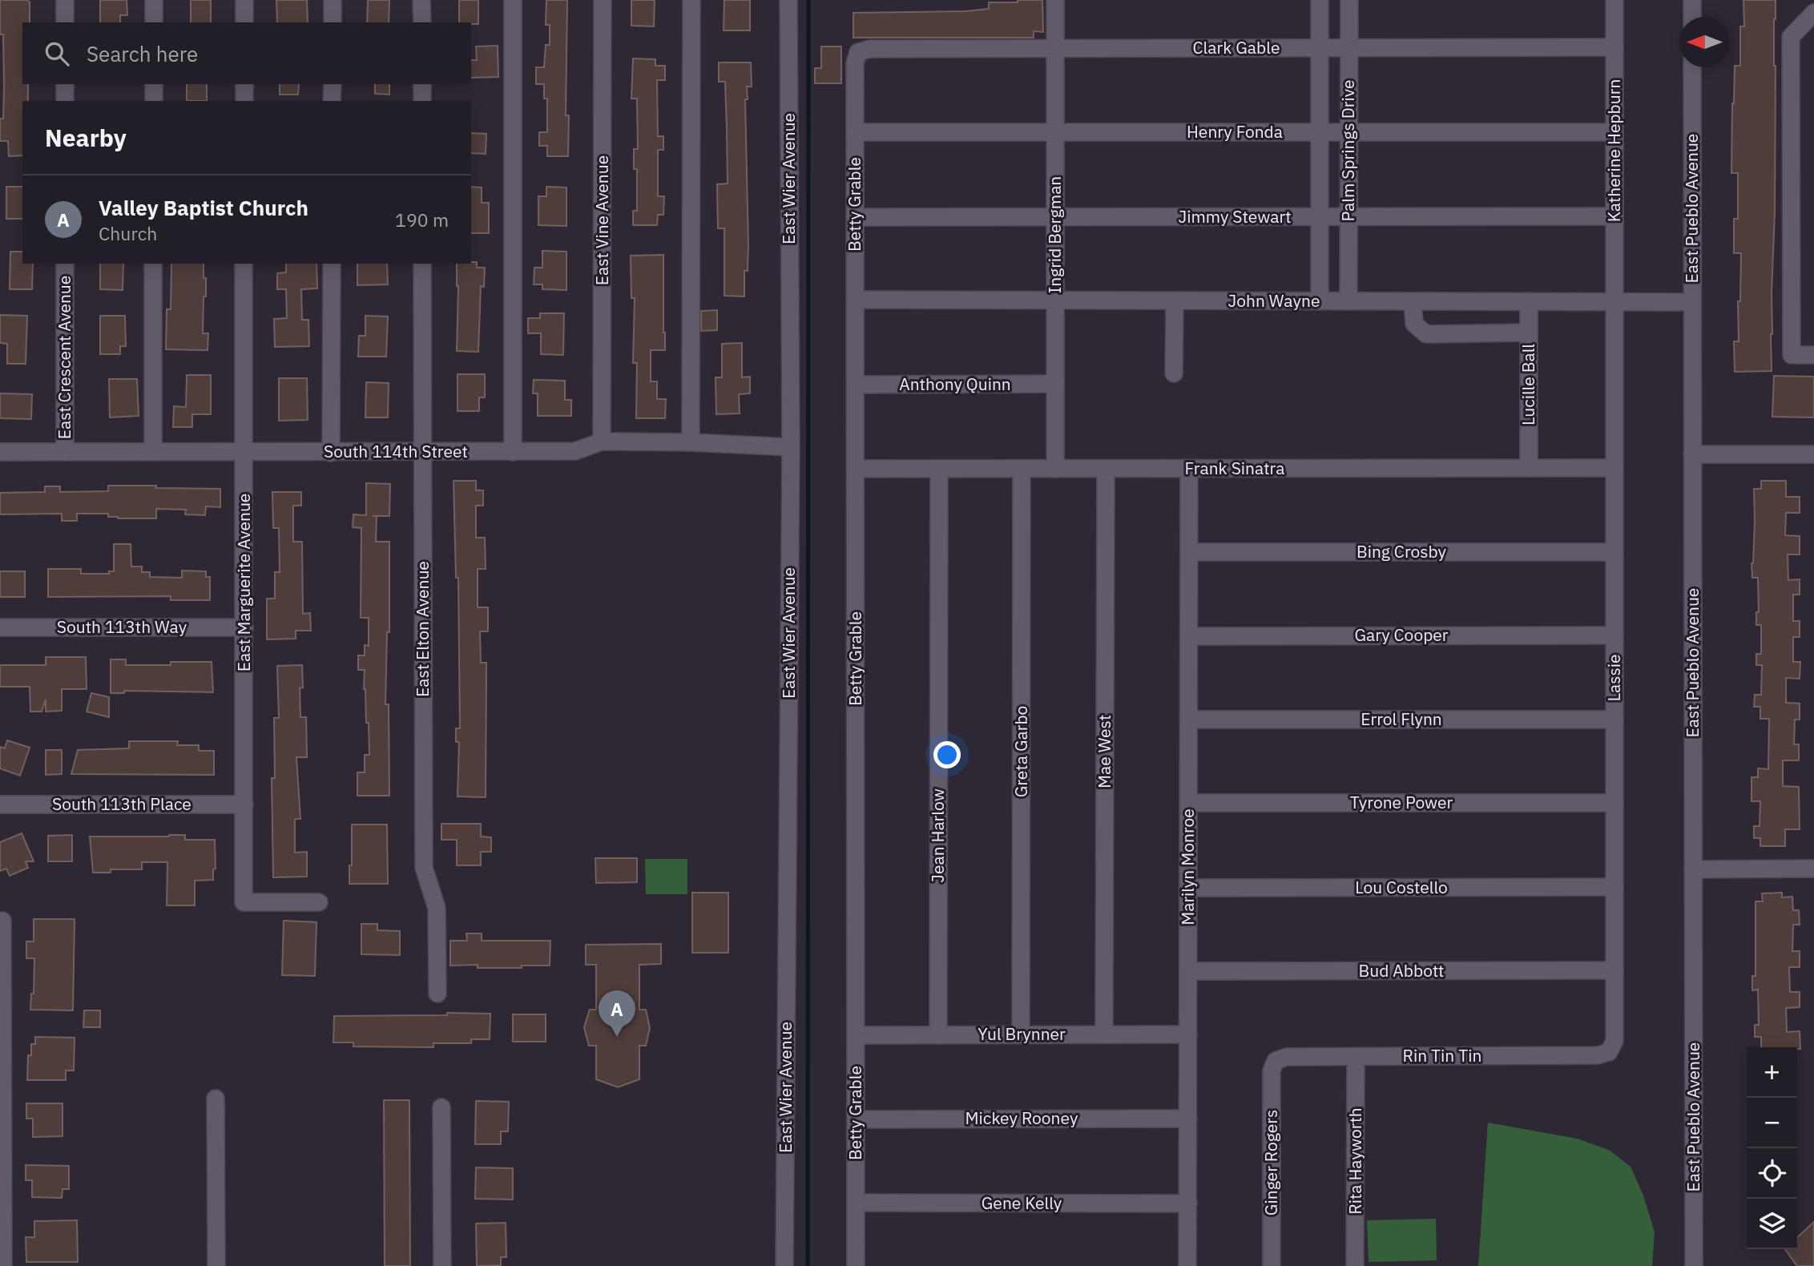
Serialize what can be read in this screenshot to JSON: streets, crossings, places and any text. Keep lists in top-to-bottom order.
{
  "streets": {
    "street": [
      "Clark Gable",
      "Henry Fonda",
      "Palm Springs Drive",
      "Katherine Hepburn",
      "East Wier Avenue",
      "Betty Grable",
      "East Pueblo Avenue",
      "Jimmy Stewart",
      "East Vine Avenue",
      "Ingrid Bergman",
      "John Wayne",
      "East Crescent Avenue",
      "Anthony Quinn",
      "Lucille Ball",
      "South 114th Street",
      "Frank Sinatra",
      "Bing Crosby",
      "East Marguerite Avenue",
      "South 113th Way",
      "East Elton Avenue",
      "Gary Cooper",
      "Lassie",
      "Errol Flynn",
      "Greta Garbo",
      "Mae West",
      "Tyrone Power",
      "South 113th Place",
      "Jean Harlow",
      "Marilyn Monroe",
      "Lou Costello",
      "Bud Abbott",
      "Yul Brynner",
      "Rin Tin Tin",
      "Mickey Rooney",
      "Rita Hayworth",
      "Ginger Rogers",
      "Gene Kelly"
    ]
  },
  "crossings": [
    ["Clark Gable", "Palm Springs Drive"],
    ["Clark Gable", "Katherine Hepburn"],
    ["Clark Gable", "Betty Grable"],
    ["Clark Gable", "Ingrid Bergman"],
    ["Henry Fonda", "Palm Springs Drive"],
    ["Henry Fonda", "Katherine Hepburn"],
    ["Henry Fonda", "Betty Grable"],
    ["Henry Fonda", "Ingrid Bergman"],
    ["Palm Springs Drive", "Jimmy Stewart"],
    ["Palm Springs Drive", "John Wayne"],
    ["Katherine Hepburn", "Jimmy Stewart"],
    ["Katherine Hepburn", "John Wayne"],
    ["Katherine Hepburn", "Lassie"],
    ["East Wier Avenue", "South 114th Street"],
    ["Betty Grable", "Jimmy Stewart"],
    ["Betty Grable", "John Wayne"],
    ["Betty Grable", "Anthony Quinn"],
    ["Betty Grable", "Frank Sinatra"],
    ["Betty Grable", "Yul Brynner"],
    ["Betty Grable", "Mickey Rooney"],
    ["Betty Grable", "Gene Kelly"],
    ["East Pueblo Avenue", "John Wayne"],
    ["Jimmy Stewart", "Ingrid Bergman"],
    ["East Vine Avenue", "South 114th Street"],
    ["Ingrid Bergman", "John Wayne"],
    ["Ingrid Bergman", "Anthony Quinn"],
    ["Ingrid Bergman", "Frank Sinatra"],
    ["John Wayne", "Lucille Ball"],
    ["John Wayne", "Lassie"],
    ["East Crescent Avenue", "South 114th Street"],
    ["Lucille Ball", "Frank Sinatra"],
    ["South 114th Street", "East Marguerite Avenue"],
    ["South 114th Street", "East Elton Avenue"],
    ["Frank Sinatra", "Lassie"],
    ["Frank Sinatra", "Greta Garbo"],
    ["Frank Sinatra", "Mae West"],
    ["Frank Sinatra", "Jean Harlow"],
    ["Frank Sinatra", "Marilyn Monroe"],
    ["Bing Crosby", "Lassie"],
    ["Bing Crosby", "Marilyn Monroe"],
    ["East Marguerite Avenue", "South 113th Way"],
    ["East Marguerite Avenue", "South 113th Place"],
    ["Gary Cooper", "Lassie"],
    ["Gary Cooper", "Marilyn Monroe"],
    ["Lassie", "Errol Flynn"],
    ["Lassie", "Tyrone Power"],
    ["Lassie", "Lou Costello"],
    ["Lassie", "Bud Abbott"],
    ["Lassie", "Rin Tin Tin"],
    ["Errol Flynn", "Marilyn Monroe"],
    ["Greta Garbo", "Yul Brynner"],
    ["Mae West", "Yul Brynner"],
    ["Tyrone Power", "Marilyn Monroe"],
    ["Jean Harlow", "Yul Brynner"],
    ["Marilyn Monroe", "Lou Costello"],
    ["Marilyn Monroe", "Bud Abbott"],
    ["Marilyn Monroe", "Yul Brynner"],
    ["Marilyn Monroe", "Mickey Rooney"],
    ["Marilyn Monroe", "Gene Kelly"],
    ["Rin Tin Tin", "Rita Hayworth"],
    ["Rin Tin Tin", "Ginger Rogers"]
  ],
  "north": "left",
  "page": {
    "search": "Search here",
    "heading": "Nearby",
    "list": [
      {
        "mark": "A",
        "name": "Valley Baptist Church",
        "note": "Church",
        "value": "190 m"
      }
    ],
    "pins": "A",
    "map_buttons": ["+", "−"]
  }
}
